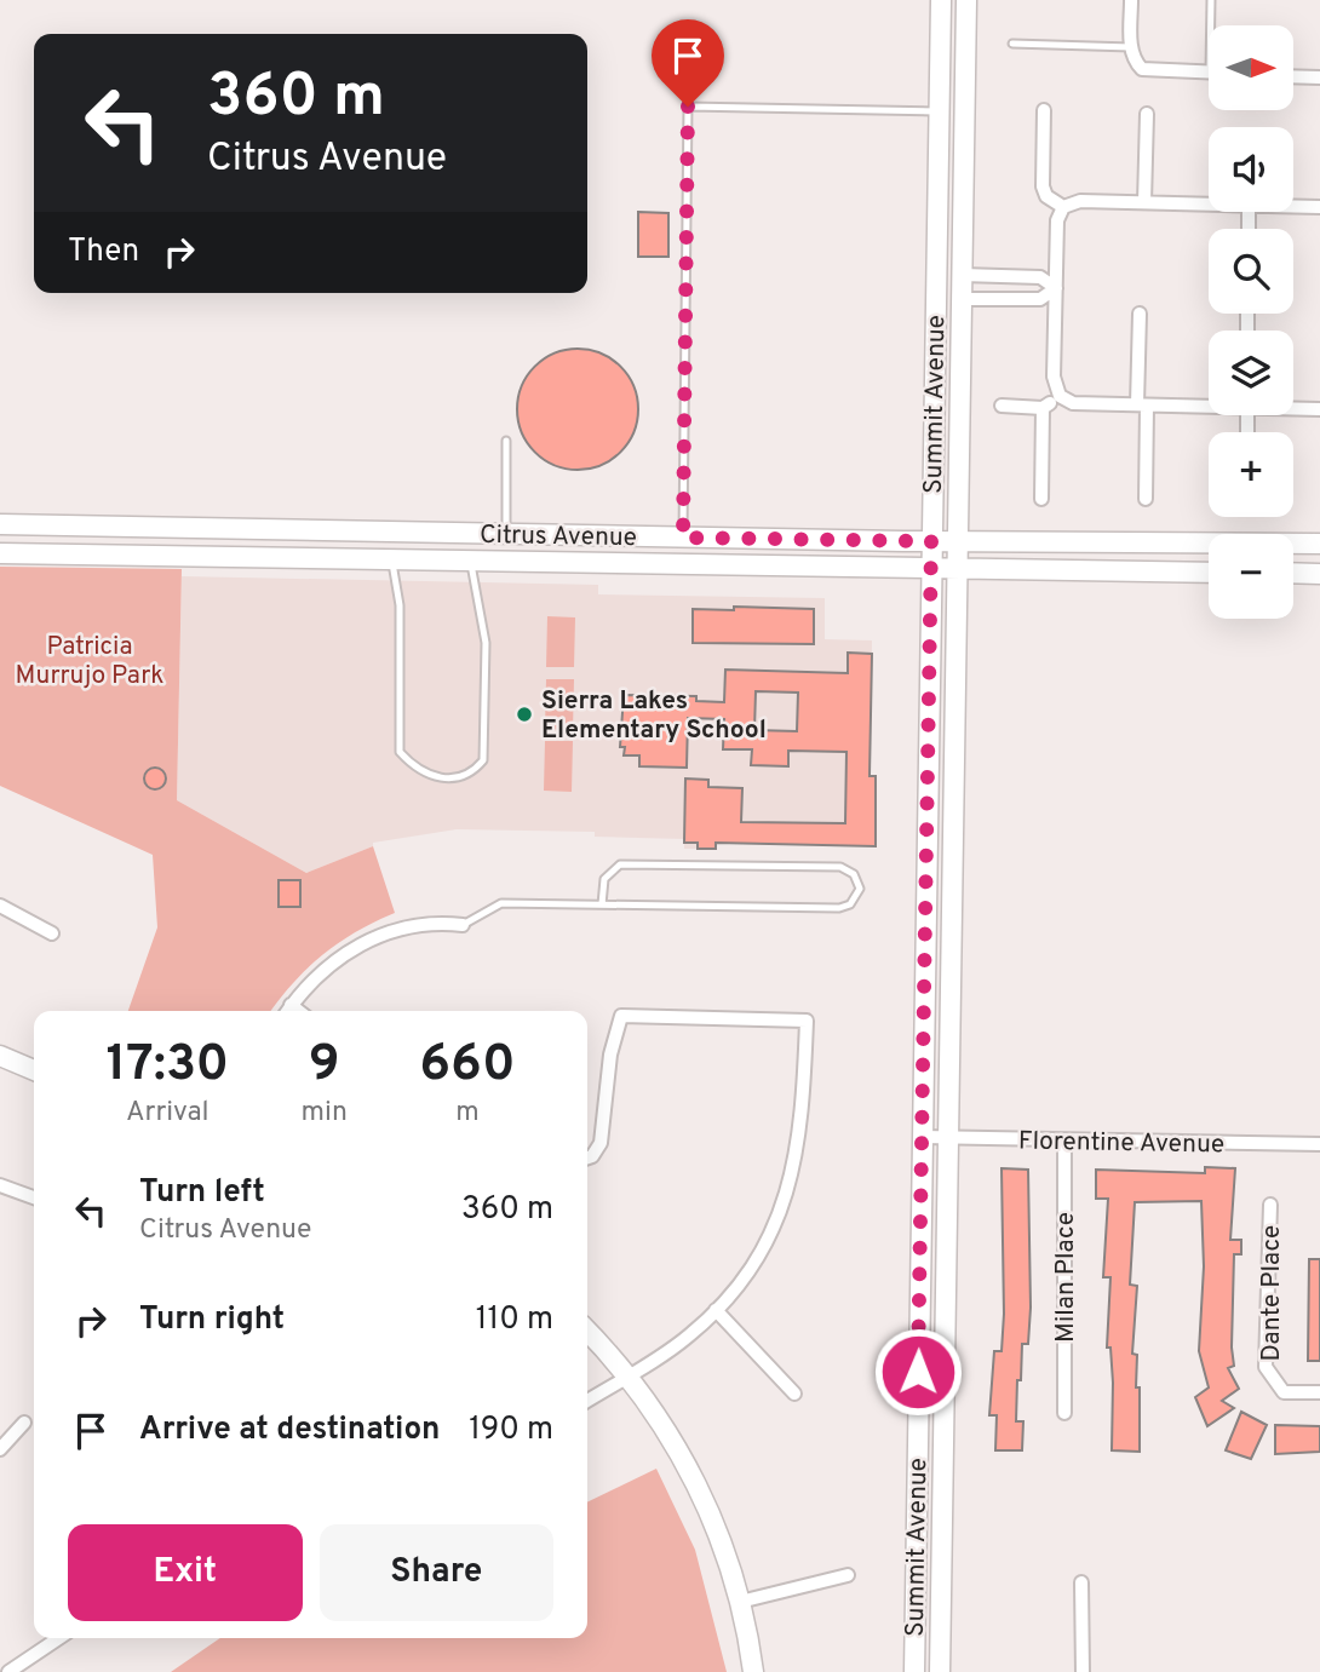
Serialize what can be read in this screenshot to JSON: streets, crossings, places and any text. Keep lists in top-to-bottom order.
{
  "streets": {
    "main road": ["Summit Avenue", "Citrus Avenue"],
    "street": ["Florentine Avenue", "Milan Place", "Dante Place"]
  },
  "crossings": [
    ["Summit Avenue", "Citrus Avenue"],
    ["Summit Avenue", "Florentine Avenue"],
    ["Florentine Avenue", "Milan Place"]
  ],
  "parks": ["Patricia Murrujo Park"],
  "places": ["Sierra Lakes Elementary School"],
  "north": "right",
  "page": {
    "map_buttons": ["+", "−"],
    "turn": ["360 m", "Citrus Avenue"],
    "then": "Then",
    "eta": [
      "17:30",
      "Arrival",
      "9",
      "min",
      "660",
      "m"
    ],
    "list": [
      {
        "name": "Turn left",
        "note": "Citrus Avenue",
        "value": "360 m"
      },
      {
        "name": "Turn right",
        "value": "110 m"
      },
      {
        "name": "Arrive at destination",
        "value": "190 m"
      }
    ],
    "buttons": ["Exit", "Share"]
  }
}
